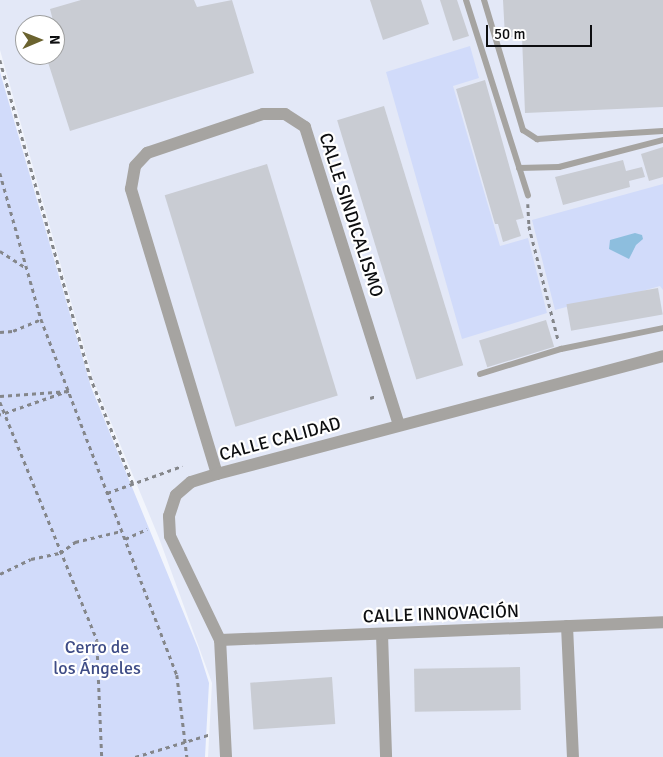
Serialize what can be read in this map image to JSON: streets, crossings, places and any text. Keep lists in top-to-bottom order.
{
  "streets": {
    "street": ["CALLE SINDICALISMO", "CALLE CALIDAD", "CALLE INNOVACIÓN"]
  },
  "crossings": [
    ["CALLE SINDICALISMO", "CALLE CALIDAD"],
    ["CALLE CALIDAD", "CALLE INNOVACIÓN"]
  ],
  "parks": ["Cerro de los Ángeles"],
  "scale_bar": "50 m",
  "north": "right"
}
